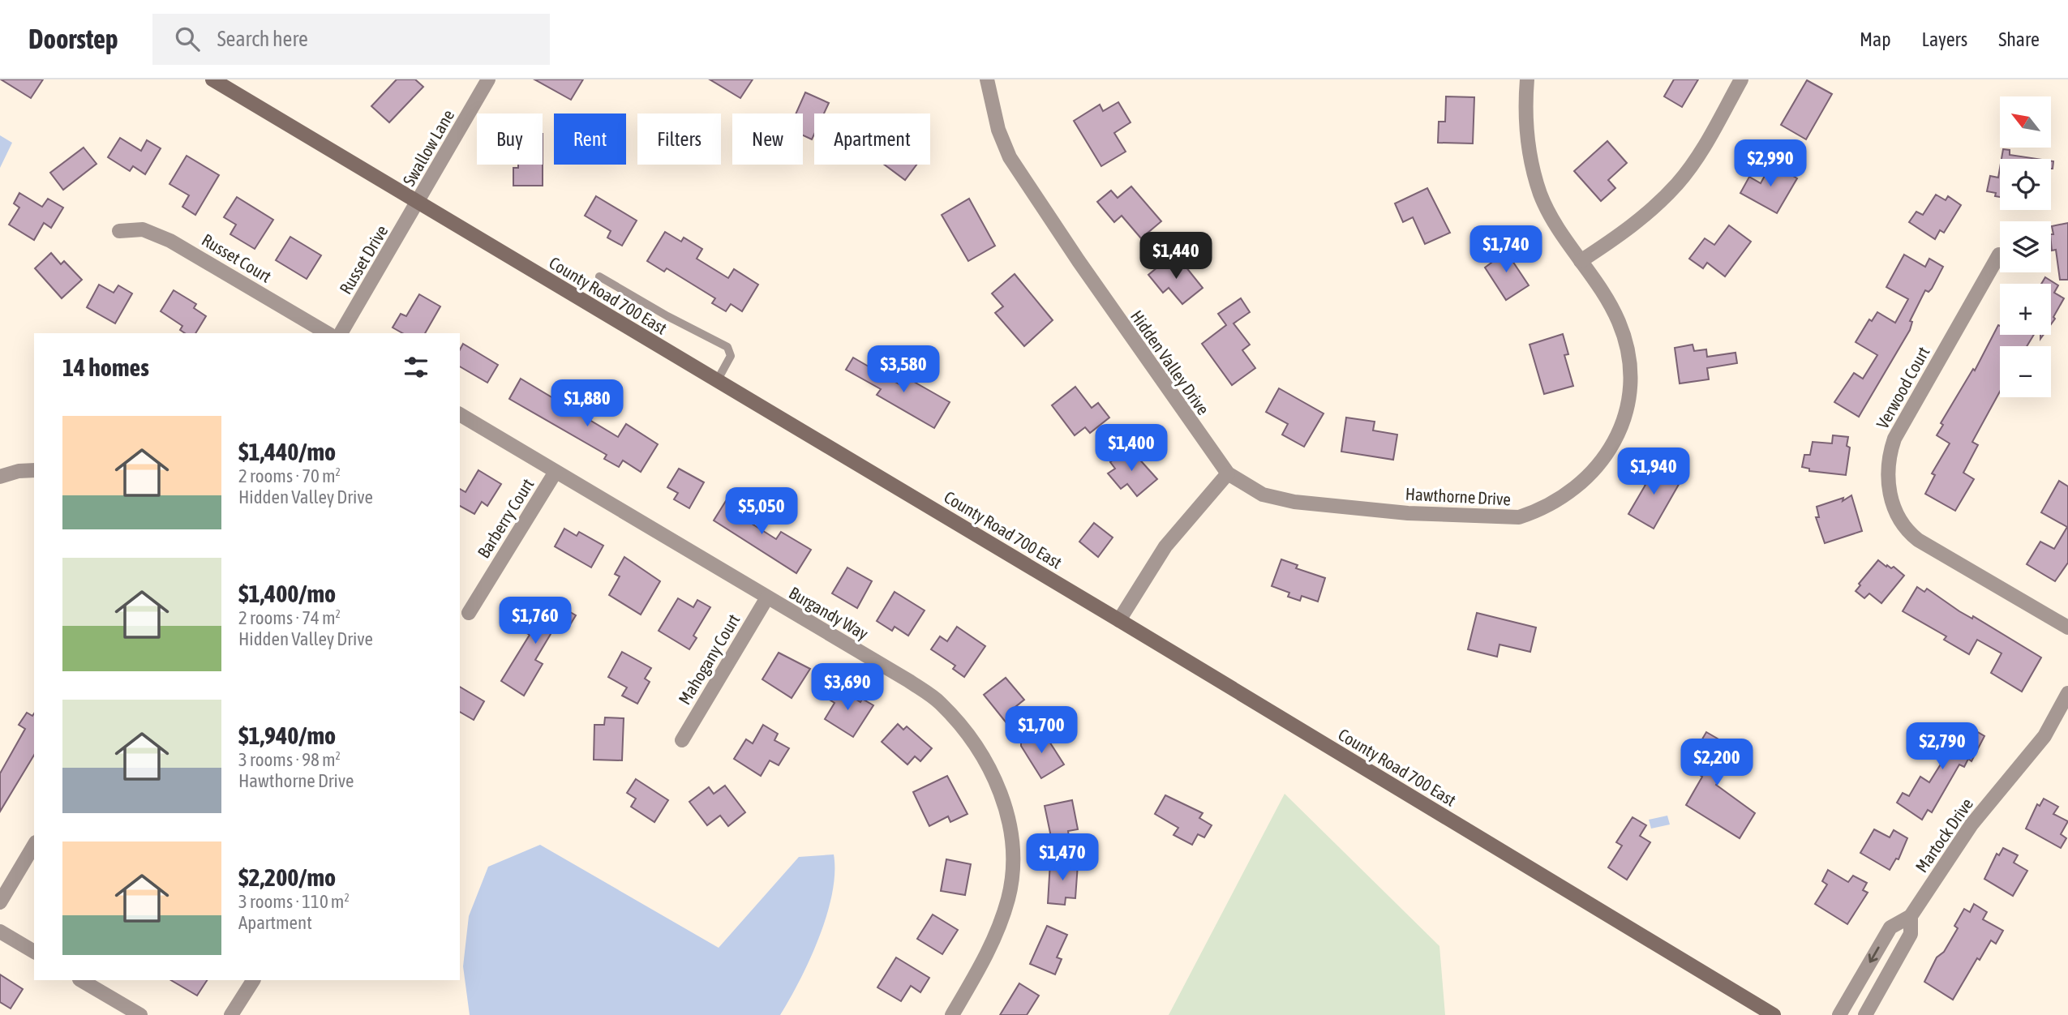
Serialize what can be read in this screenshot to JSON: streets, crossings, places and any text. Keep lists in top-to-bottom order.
{
  "streets": {
    "main road": ["County Road 700 East"],
    "street": [
      "Swallow Lane",
      "Russet Court",
      "Russet Drive",
      "Hidden Valley Drive",
      "Verwood Court",
      "Hawthorne Drive",
      "Barberry Court",
      "Burgandy Way",
      "Mahogany Court",
      "Martock Drive"
    ]
  },
  "crossings": [
    ["Swallow Lane", "Russet Drive"],
    ["Swallow Lane", "County Road 700 East"],
    ["Russet Drive", "County Road 700 East"],
    ["Hidden Valley Drive", "Hawthorne Drive"],
    ["Barberry Court", "Burgandy Way"],
    ["Burgandy Way", "Mahogany Court"]
  ],
  "north": "top left",
  "page": {
    "header": "Doorstep",
    "search": "Search here",
    "nav": ["Map", "Layers", "Share"],
    "map_buttons": ["+", "−"],
    "chip": [
      "Buy",
      "Rent",
      "Filters",
      "New",
      "Apartment"
    ],
    "price": [
      "$2,990",
      "$1,740",
      "$1,440",
      "$3,580",
      "$1,880",
      "$1,400",
      "$1,940",
      "$5,050",
      "$1,760",
      "$3,690",
      "$1,700",
      "$2,790",
      "$2,200",
      "$1,470"
    ],
    "heading": "14 homes",
    "list": [
      {
        "name": "$1,440/mo",
        "note": "2 rooms · 70 m² · Hidden Valley Drive"
      },
      {
        "name": "$1,400/mo",
        "note": "2 rooms · 74 m² · Hidden Valley Drive"
      },
      {
        "name": "$1,940/mo",
        "note": "3 rooms · 98 m² · Hawthorne Drive"
      },
      {
        "name": "$2,200/mo",
        "note": "3 rooms · 110 m² · Apartment"
      }
    ]
  }
}
